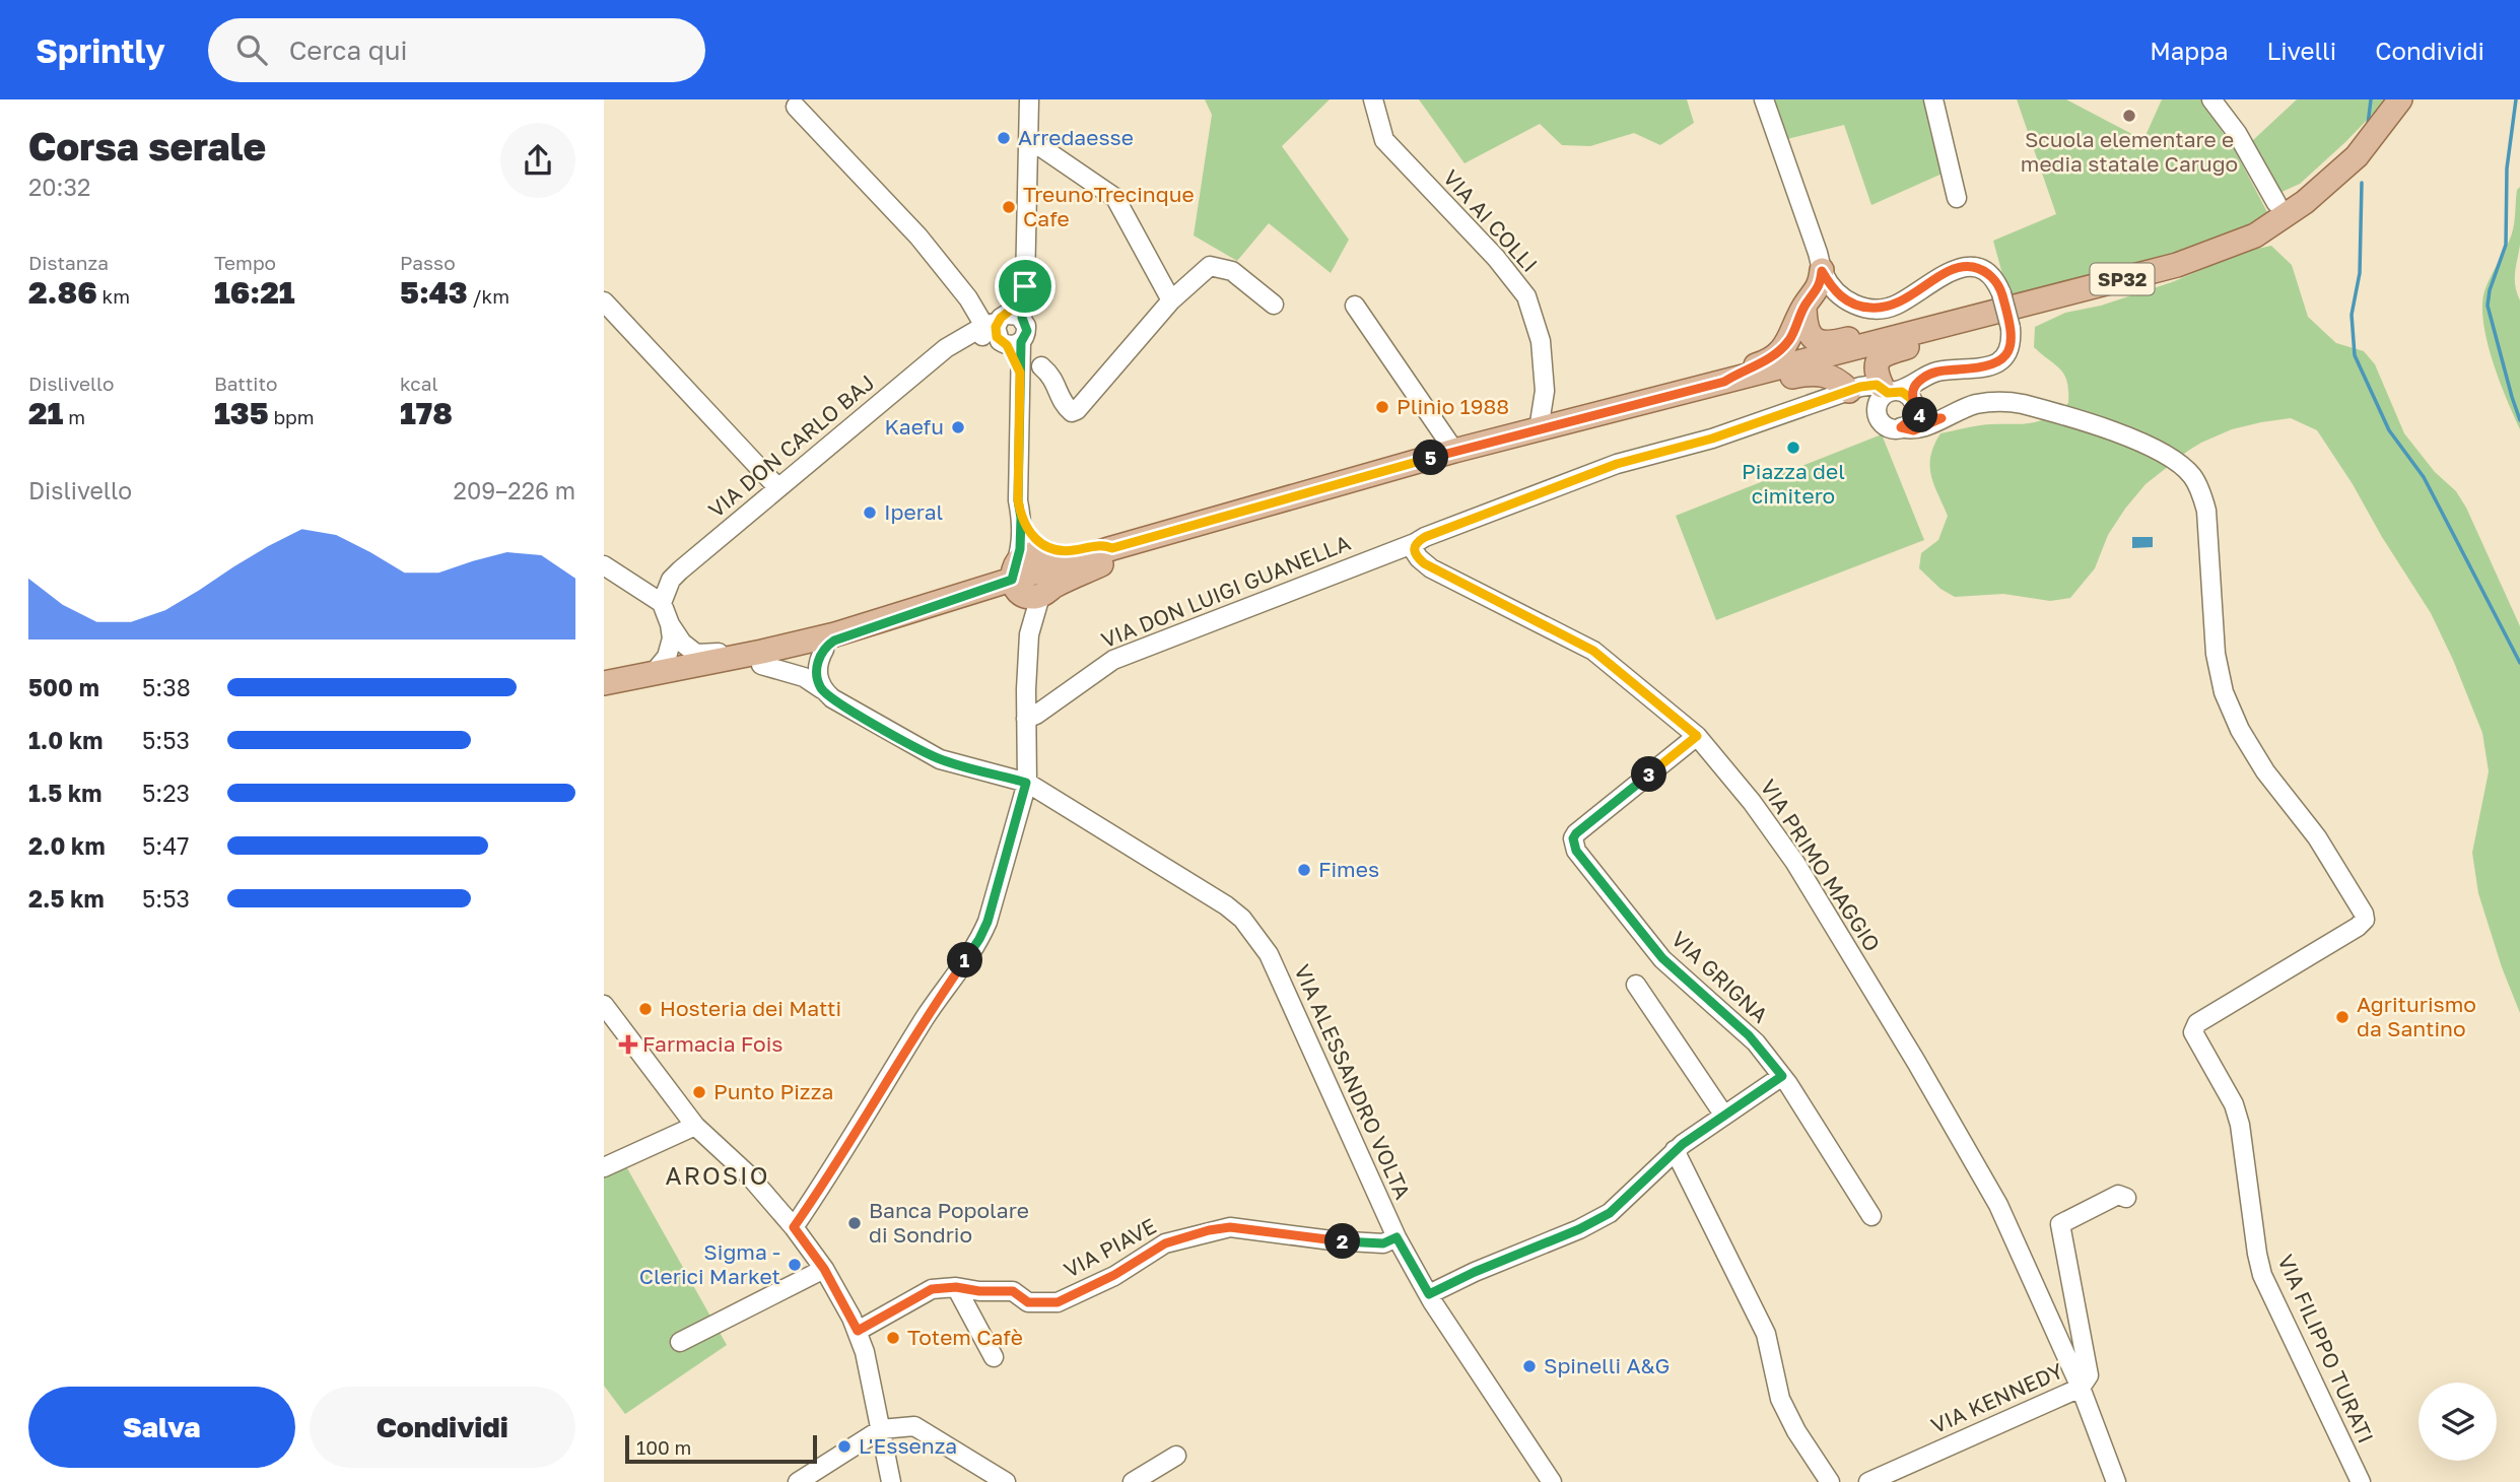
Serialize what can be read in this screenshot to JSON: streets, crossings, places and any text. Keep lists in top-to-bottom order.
{
  "streets": {
    "main road": ["SP32"],
    "street": [
      "VIA AI COLLI",
      "VIA DON CARLO BAJ",
      "VIA DON LUIGI GUANELLA",
      "VIA PRIMO MAGGIO",
      "VIA GRIGNA",
      "VIA ALESSANDRO VOLTA",
      "VIA PIAVE",
      "VIA FILIPPO TURATI",
      "VIA KENNEDY"
    ]
  },
  "crossings": [
    ["VIA AI COLLI", "SP32"],
    ["SP32", "VIA ALESSANDRO VOLTA"],
    ["VIA DON LUIGI GUANELLA", "VIA PRIMO MAGGIO"],
    ["VIA PRIMO MAGGIO", "VIA GRIGNA"],
    ["VIA PRIMO MAGGIO", "VIA KENNEDY"],
    ["VIA ALESSANDRO VOLTA", "VIA PIAVE"]
  ],
  "districts": ["AROSIO"],
  "places": {
    "other": [
      "Scuola elementare e media statale Carugo",
      "Arredaesse",
      "TreunoTrecinque Cafe",
      "Plinio 1988",
      "Kaefu",
      "Piazza del cimitero",
      "Iperal",
      "Fimes",
      "Hosteria dei Matti",
      "Agriturismo da Santino",
      "Punto Pizza",
      "Banca Popolare di Sondrio",
      "Sigma - Clerici Market",
      "Totem Cafè",
      "Spinelli A&G",
      "L'Essenza"
    ],
    "health": ["Farmacia Fois"]
  },
  "scale_bar": "100 m",
  "page": {
    "header": "Sprintly",
    "search": "Cerca qui",
    "nav": ["Mappa", "Livelli", "Condividi"],
    "heading": ["Corsa serale", "20:32"],
    "stats": [
      ["Distanza", "2.86 km"],
      ["Tempo", "16:21"],
      ["Passo", "5:43 /km"],
      ["Dislivello", "21 m"],
      ["Battito", "135 bpm"],
      ["kcal", "178"]
    ],
    "pins": [
      "4",
      "5",
      "3",
      "1",
      "2"
    ],
    "chart": ["Dislivello", "209–226 m"],
    "list": [
      {
        "name": "500 m",
        "note": "5:38"
      },
      {
        "name": "1.0 km",
        "note": "5:53"
      },
      {
        "name": "1.5 km",
        "note": "5:23"
      },
      {
        "name": "2.0 km",
        "note": "5:47"
      },
      {
        "name": "2.5 km",
        "note": "5:53"
      }
    ],
    "buttons": ["Salva", "Condividi"],
    "scale": "100 m"
  }
}
